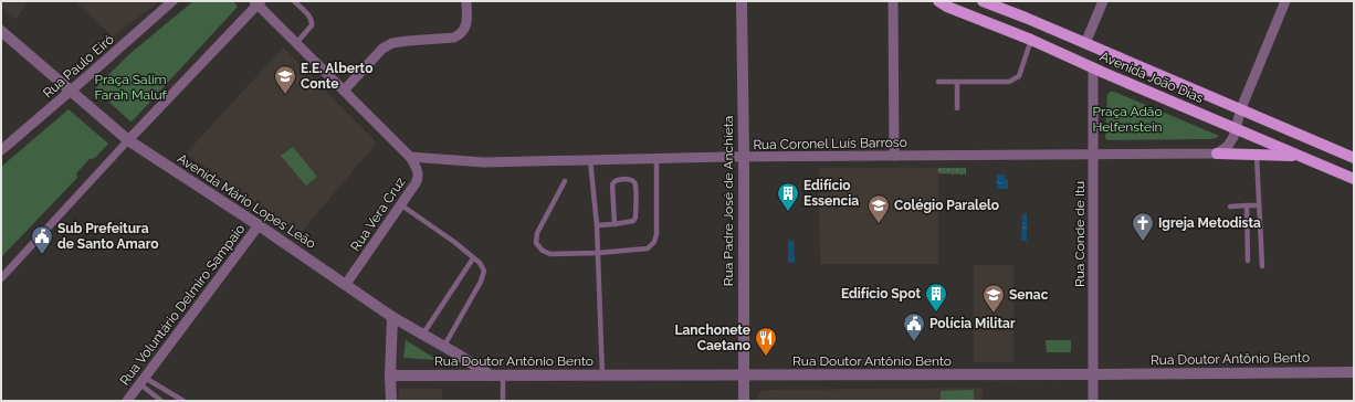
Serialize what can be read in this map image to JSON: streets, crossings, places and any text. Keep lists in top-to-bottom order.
{
  "streets": {
    "main road": ["Avenida João Dias"],
    "street": [
      "Rua Paulo Eiró",
      "Rua Coronel Luís Barroso",
      "Avenida Mário Lopes Leão",
      "Rua Padre José de Anchieta",
      "Rua Vera Cruz",
      "Rua Conde de Itu",
      "Rua Voluntário Delmiro Sampaio",
      "Rua Doutor Antônio Bento"
    ]
  },
  "crossings": [
    ["Rua Paulo Eiró", "Avenida Mário Lopes Leão"],
    ["Avenida João Dias", "Rua Conde de Itu"],
    ["Rua Coronel Luís Barroso", "Rua Padre José de Anchieta"],
    ["Rua Coronel Luís Barroso", "Rua Vera Cruz"],
    ["Rua Coronel Luís Barroso", "Rua Conde de Itu"],
    ["Avenida Mário Lopes Leão", "Rua Vera Cruz"],
    ["Avenida Mário Lopes Leão", "Rua Voluntário Delmiro Sampaio"],
    ["Avenida Mário Lopes Leão", "Rua Doutor Antônio Bento"],
    ["Rua Padre José de Anchieta", "Rua Doutor Antônio Bento"],
    ["Rua Conde de Itu", "Rua Doutor Antônio Bento"]
  ],
  "parks": ["Praça Salim Farah Maluf", "Praça Adão Helfenstein"],
  "places": {
    "school or university": ["E.E. Alberto Conte", "Colégio Paralelo", "Senac"],
    "building": ["Edifício Essencia", "Edifício Spot"],
    "church": ["Igreja Metodista"],
    "public building": ["Sub Prefeitura de Santo Amaro", "Polícia Militar"],
    "restaurant": ["Lanchonete Caetano"]
  }
}
